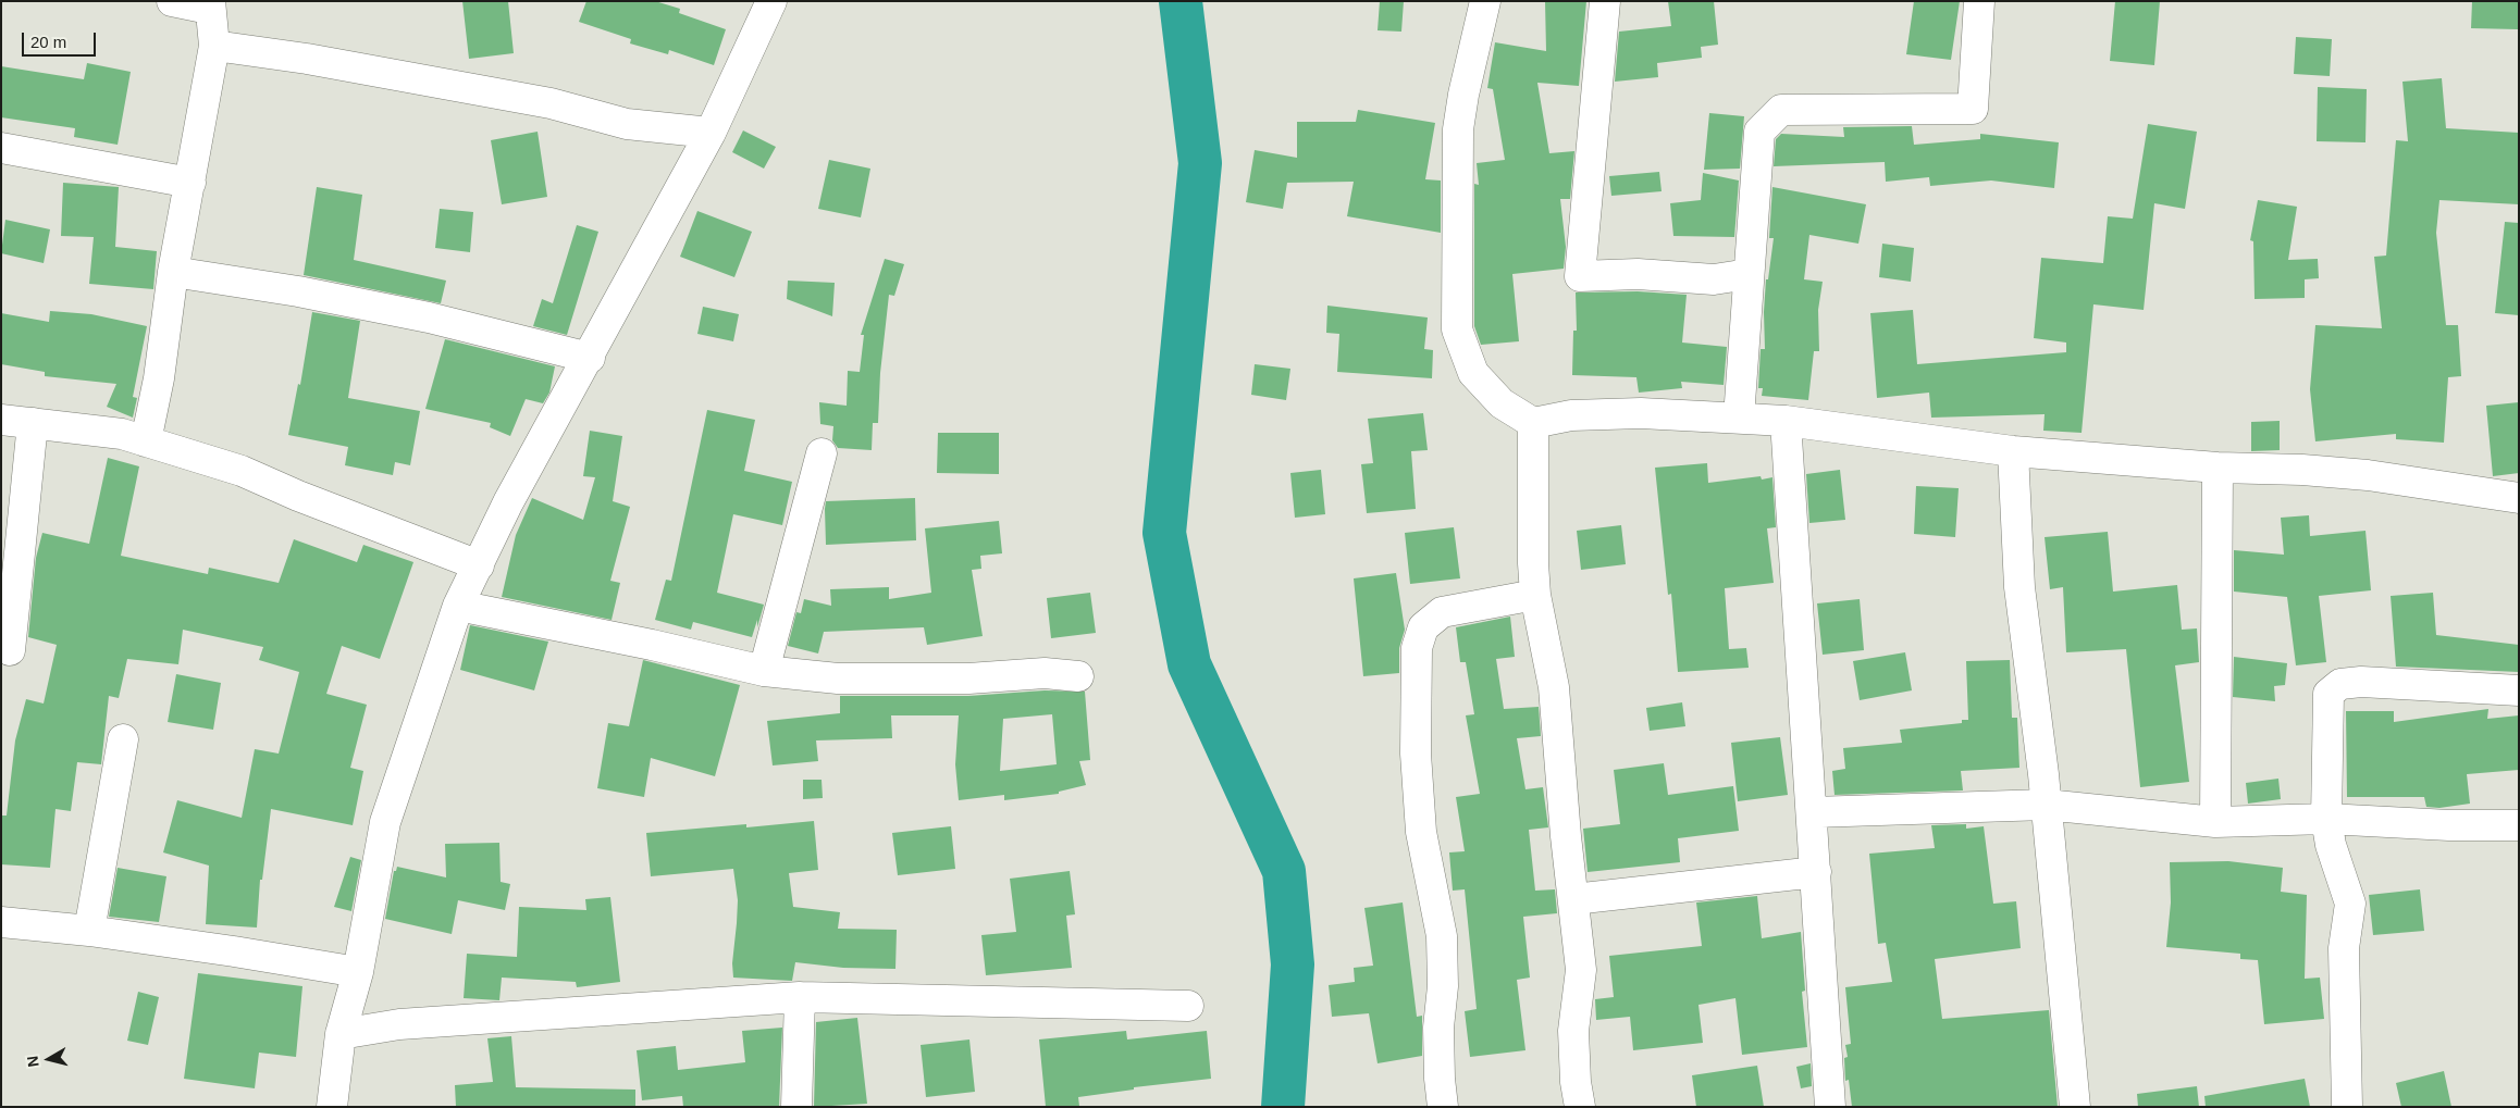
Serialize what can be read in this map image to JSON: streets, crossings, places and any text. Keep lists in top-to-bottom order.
{
  "scale_bar": "20 m",
  "north": "left"
}
